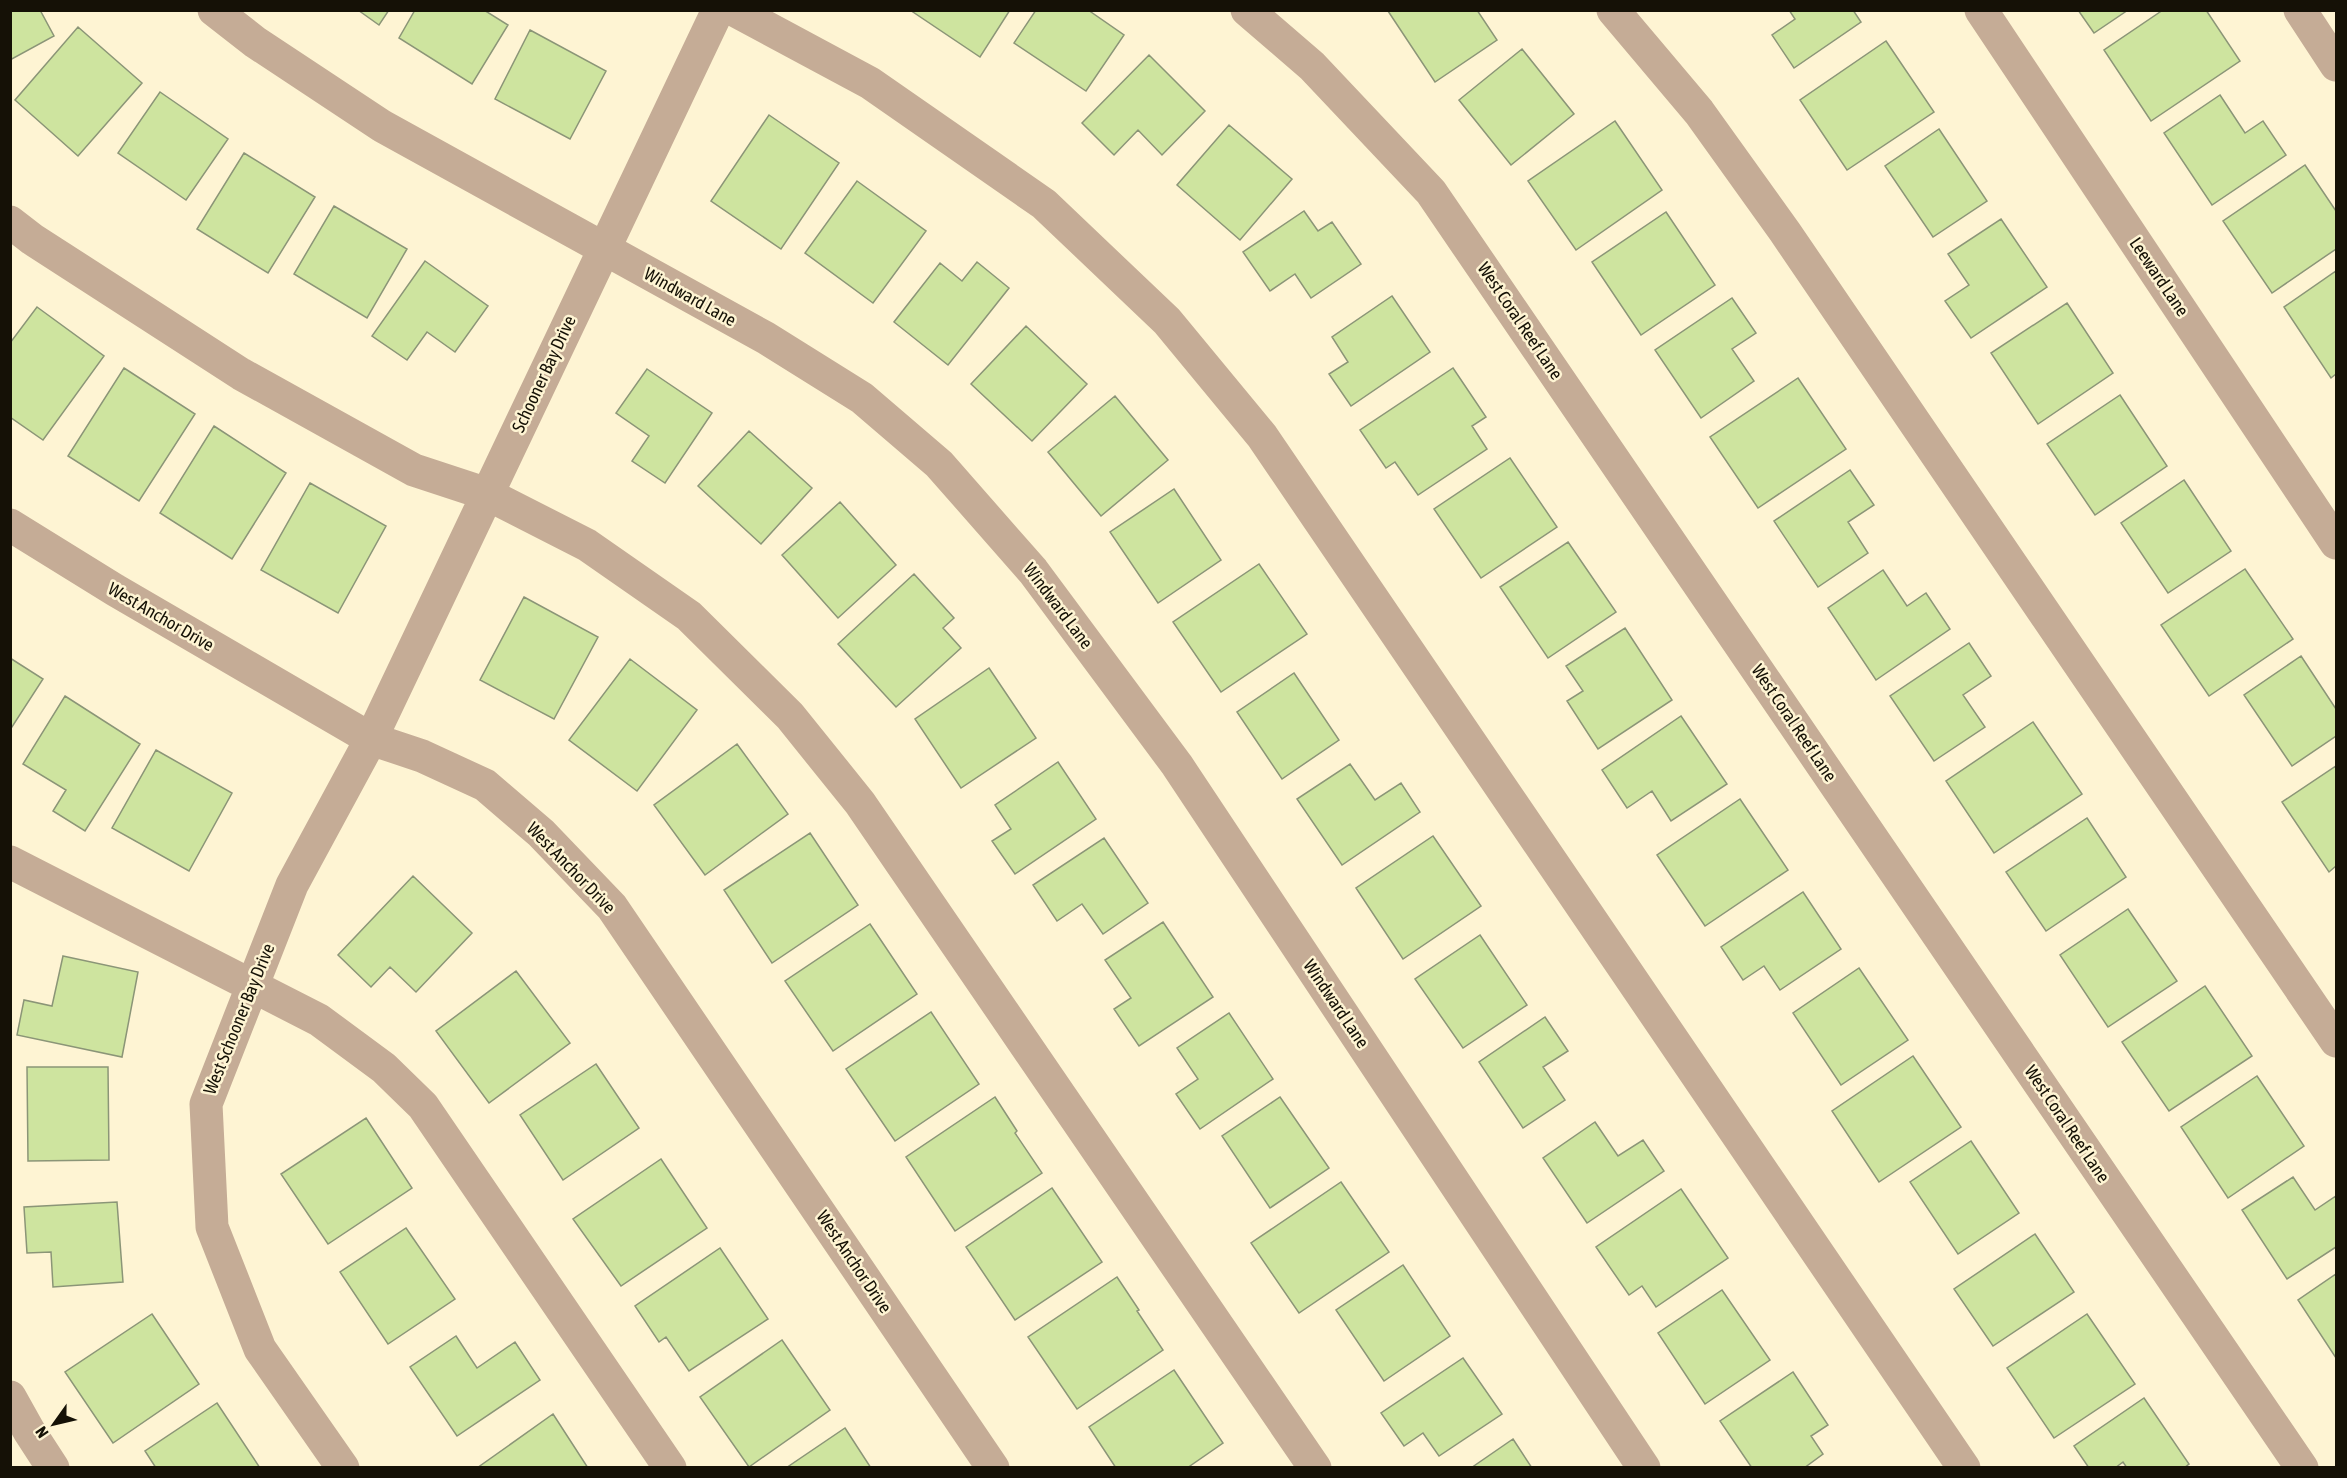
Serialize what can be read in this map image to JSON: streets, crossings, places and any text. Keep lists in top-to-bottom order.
{
  "streets": {
    "street": [
      "Leeward Lane",
      "Windward Lane",
      "West Coral Reef Lane",
      "Schooner Bay Drive",
      "West Anchor Drive",
      "West Schooner Bay Drive"
    ]
  },
  "crossings": [
    ["Windward Lane", "Schooner Bay Drive"],
    ["Schooner Bay Drive", "West Anchor Drive"],
    ["Schooner Bay Drive", "West Schooner Bay Drive"],
    ["West Anchor Drive", "West Schooner Bay Drive"]
  ],
  "north": "bottom left"
}
